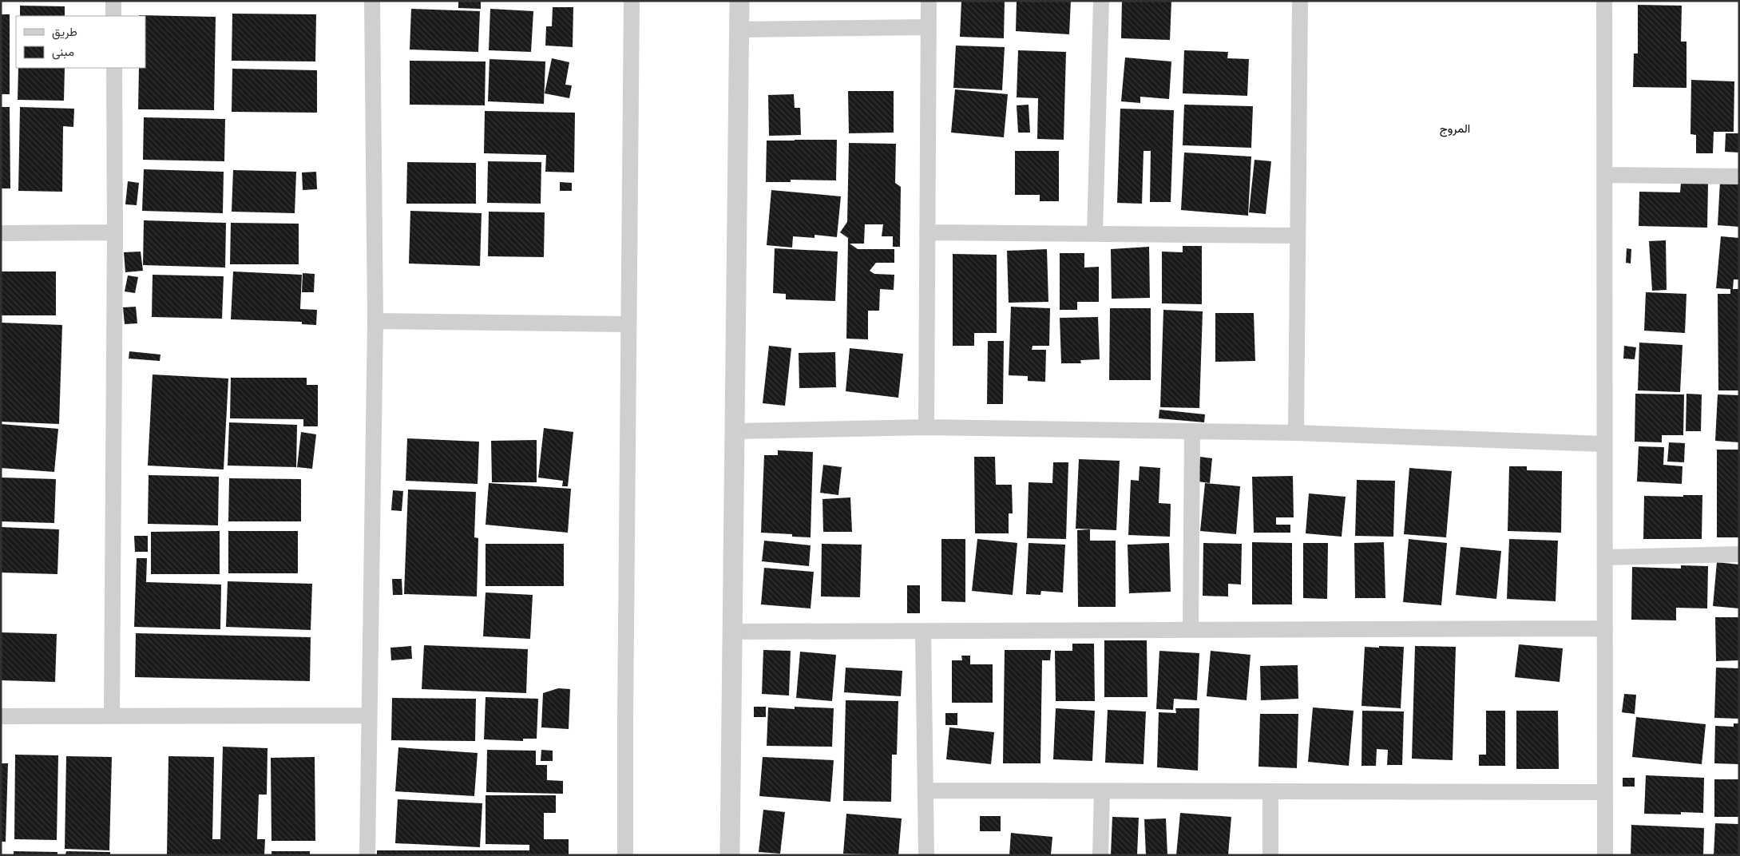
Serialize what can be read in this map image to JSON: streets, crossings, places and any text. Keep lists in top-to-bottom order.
{
  "districts": ["المروج"],
  "legend": ["طريق", "مبنى"]
}
